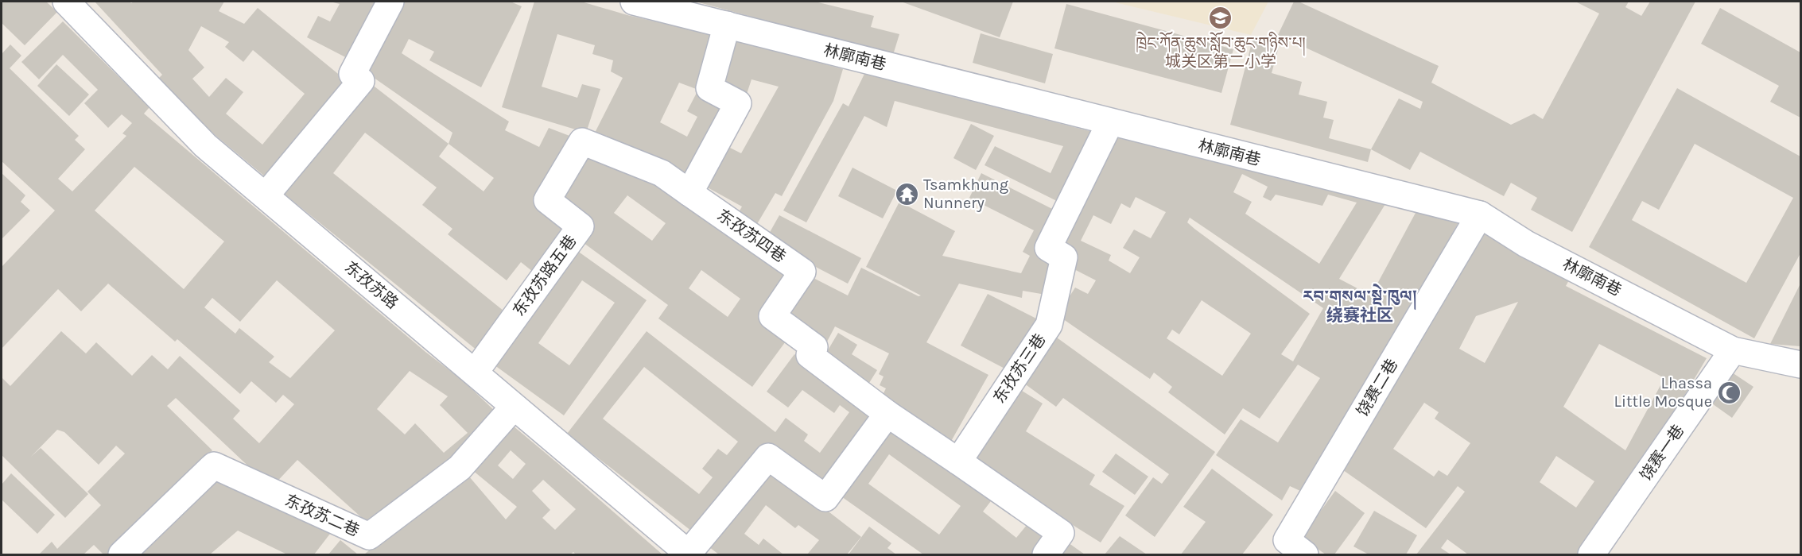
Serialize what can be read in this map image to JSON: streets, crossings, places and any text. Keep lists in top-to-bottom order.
{
  "streets": {
    "street": [
      "林廓南巷",
      "东孜苏四巷",
      "东孜苏路五巷",
      "东孜苏路",
      "东孜苏三巷",
      "饶赛二巷",
      "饶赛一巷",
      "东孜苏二巷"
    ]
  },
  "crossings": [
    ["林廓南巷", "东孜苏三巷"],
    ["林廓南巷", "饶赛二巷"],
    ["林廓南巷", "饶赛一巷"],
    ["东孜苏四巷", "东孜苏路五巷"],
    ["东孜苏四巷", "东孜苏三巷"],
    ["东孜苏路五巷", "东孜苏路"],
    ["东孜苏路", "东孜苏二巷"]
  ],
  "districts": ["རབ་གསལ་སྡེ་ཁུལ། 绕赛社区"],
  "places": {
    "school or university": ["ཁྲེང་ཀོན་ཆུས་སློབ་ཆུང་གཉིས་པ། 城关区第二小学"],
    "temple": ["Tsamkhung Nunnery"],
    "mosque": ["Lhassa Little Mosque"]
  }
}
